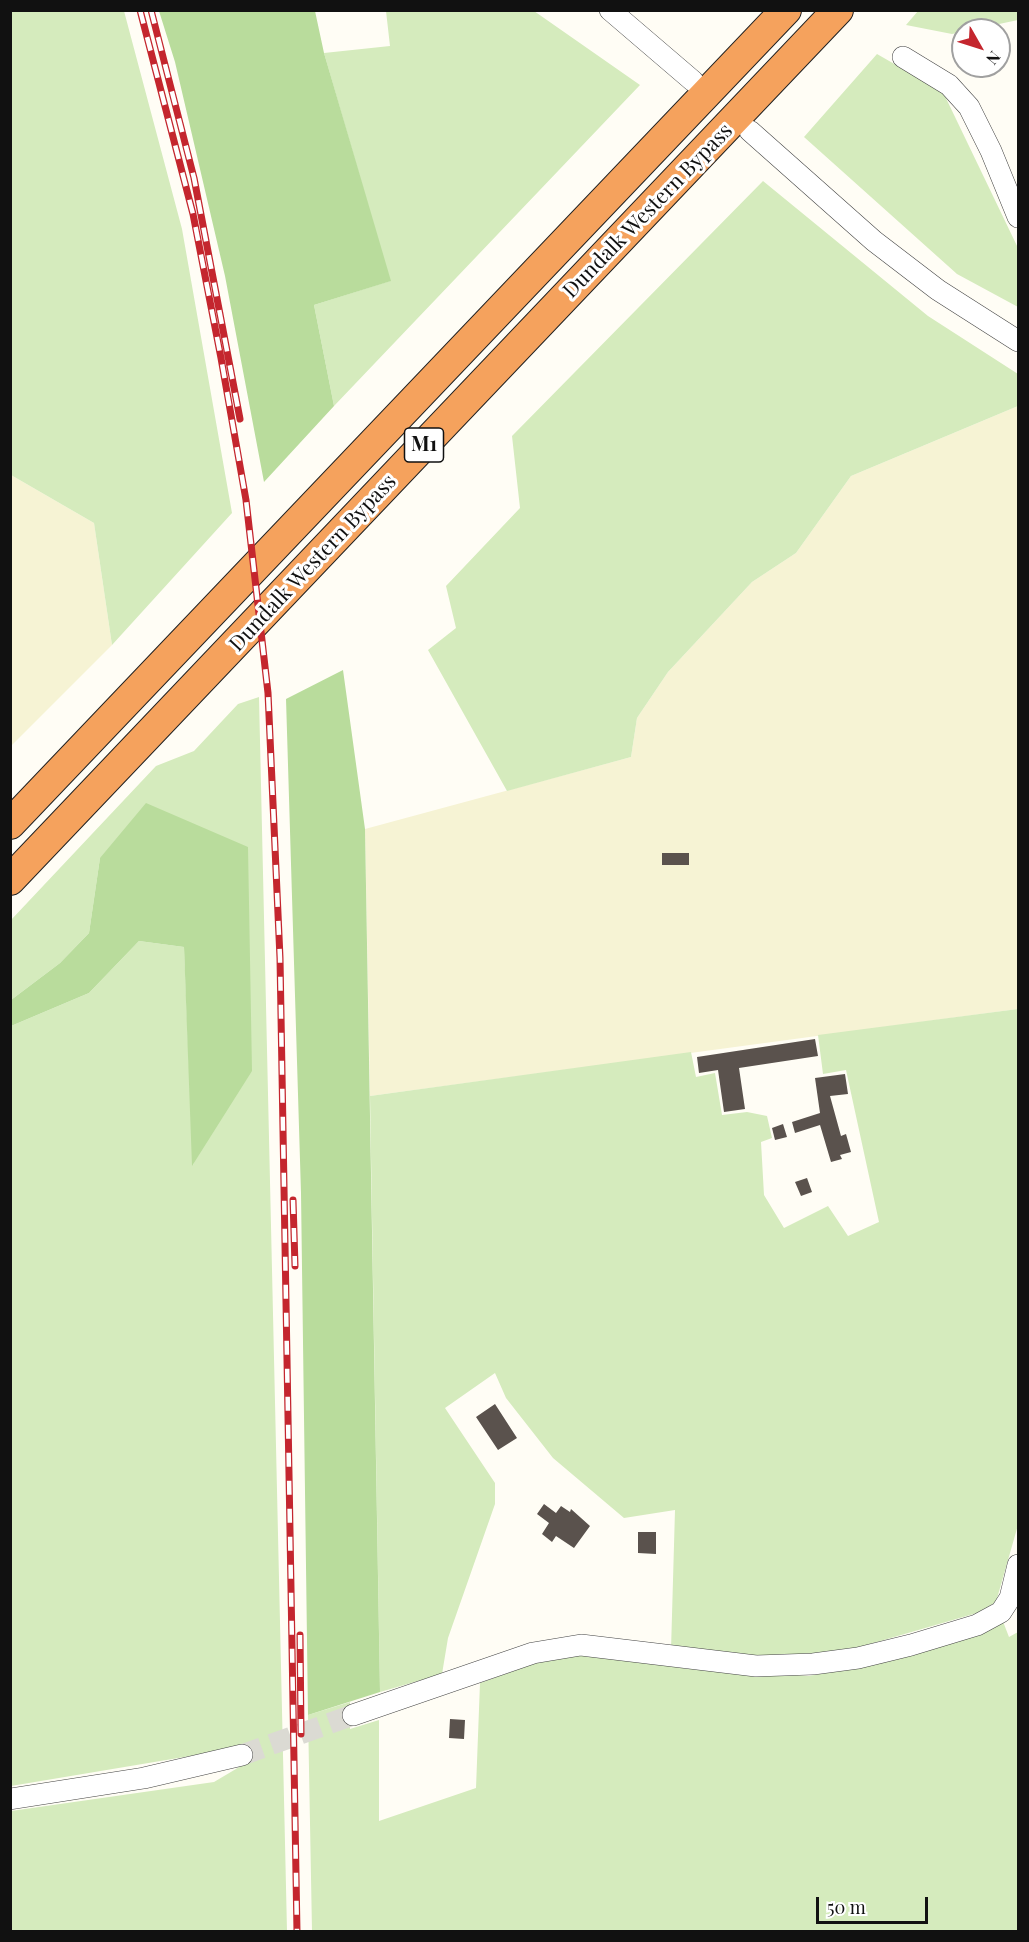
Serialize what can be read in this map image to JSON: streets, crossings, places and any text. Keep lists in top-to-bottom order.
{
  "streets": {
    "highway": ["Dundalk Western Bypass", "M1"]
  },
  "scale_bar": "50 m",
  "north": "bottom right"
}
